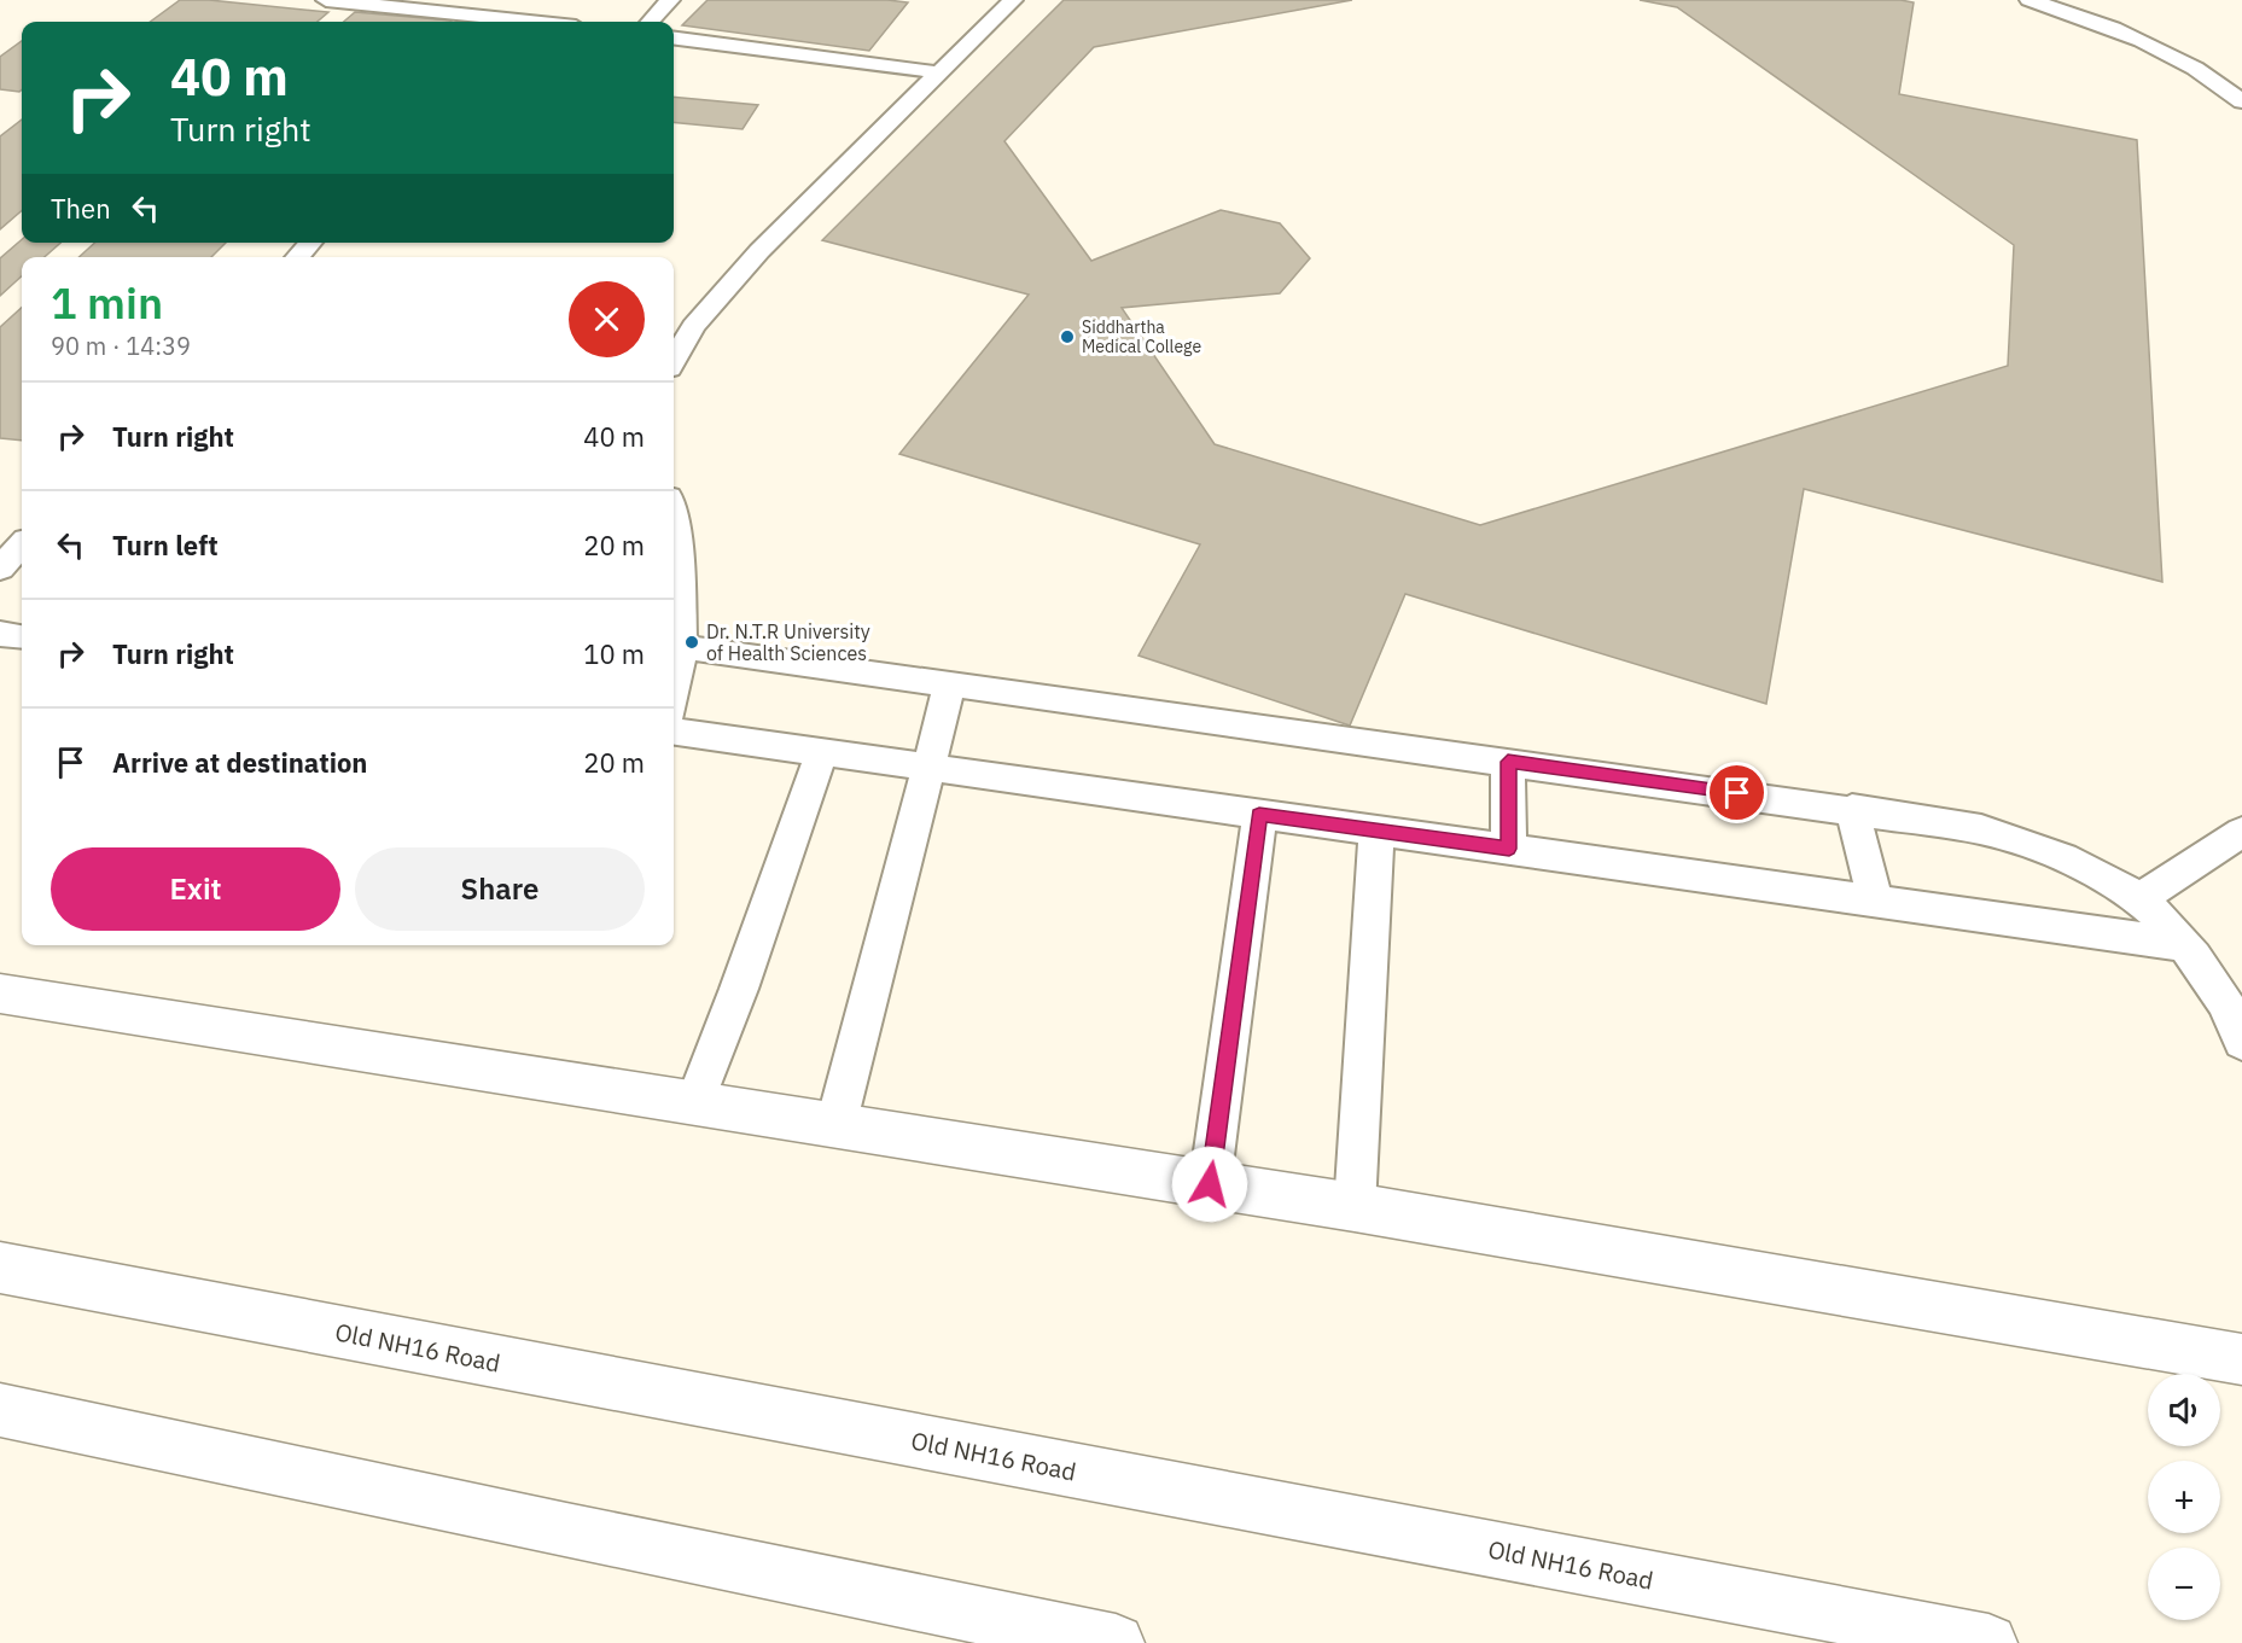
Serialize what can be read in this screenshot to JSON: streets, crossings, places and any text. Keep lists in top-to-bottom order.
{
  "streets": {
    "main road": ["Old NH16 Road"]
  },
  "places": ["Siddhartha Medical College", "Dr. N.T.R University of Health Sciences"],
  "page": {
    "turn": ["40 m", "Turn right"],
    "then": "Then",
    "heading": ["1 min", "90 m · 14:39"],
    "list": [
      {
        "name": "Turn right",
        "value": "40 m"
      },
      {
        "name": "Turn left",
        "value": "20 m"
      },
      {
        "name": "Turn right",
        "value": "10 m"
      },
      {
        "name": "Arrive at destination",
        "value": "20 m"
      }
    ],
    "buttons": ["Exit", "Share"],
    "map_buttons": ["+", "−"]
  }
}
